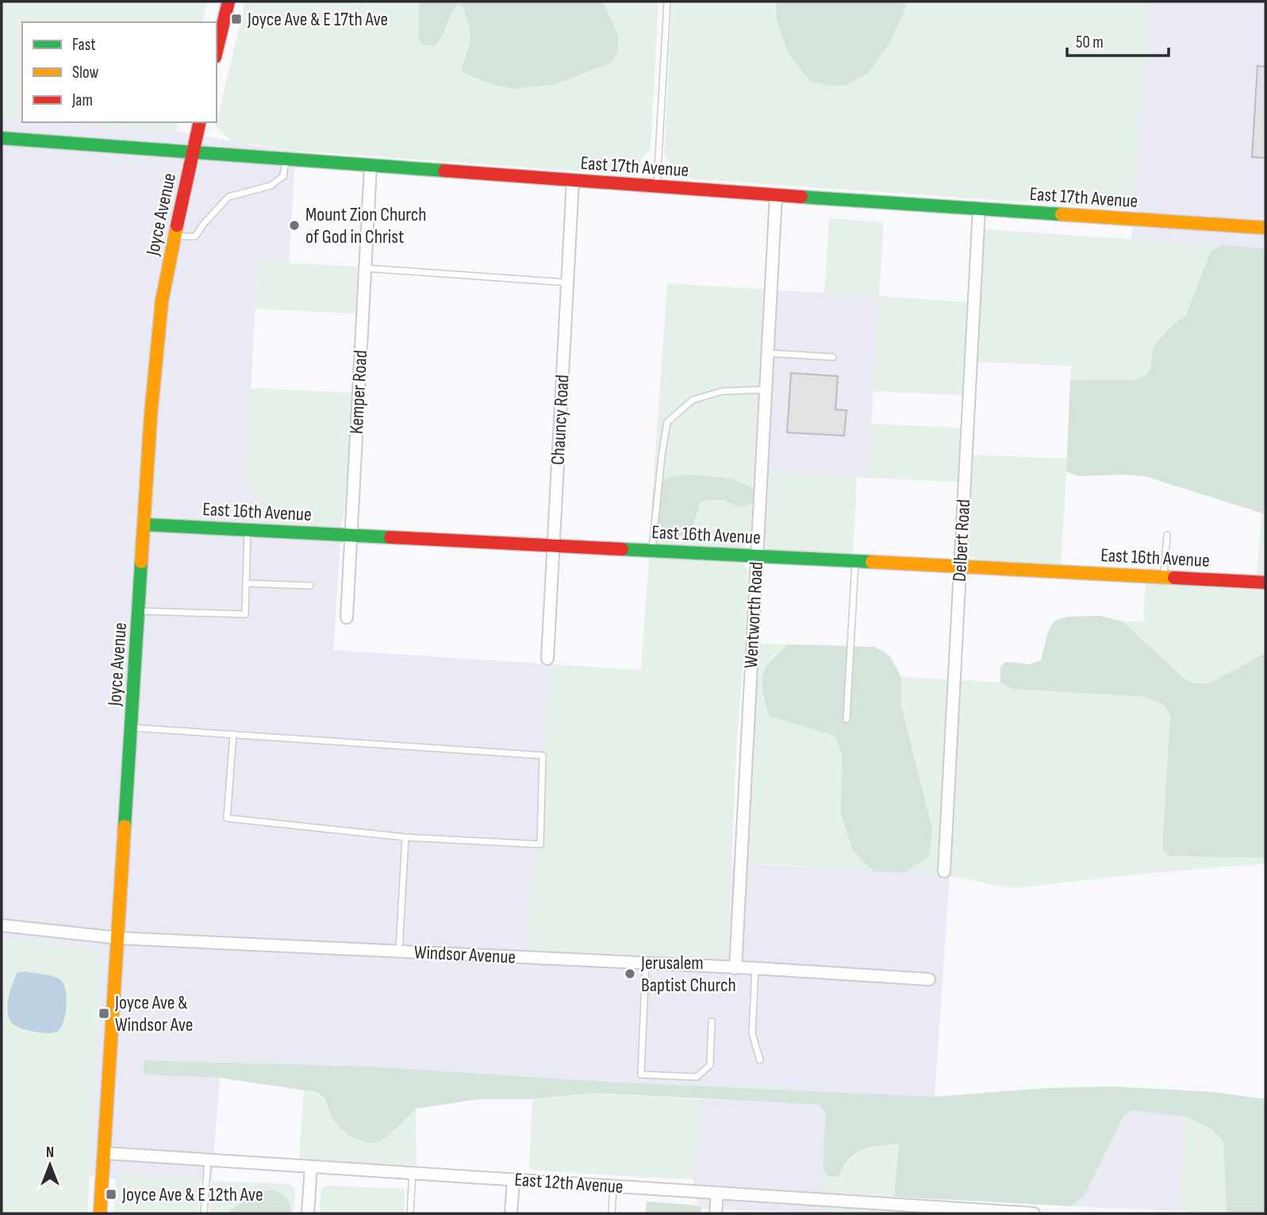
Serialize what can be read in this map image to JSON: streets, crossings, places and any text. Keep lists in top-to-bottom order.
{
  "streets": {
    "street": [
      "East 17th Avenue",
      "Joyce Avenue",
      "Kemper Road",
      "Chauncy Road",
      "East 16th Avenue",
      "Delbert Road",
      "Wentworth Road",
      "Windsor Avenue",
      "East 12th Avenue"
    ]
  },
  "crossings": [
    ["East 17th Avenue", "Joyce Avenue"],
    ["East 17th Avenue", "Kemper Road"],
    ["East 17th Avenue", "Chauncy Road"],
    ["East 17th Avenue", "Delbert Road"],
    ["East 17th Avenue", "Wentworth Road"],
    ["Joyce Avenue", "East 16th Avenue"],
    ["Joyce Avenue", "Windsor Avenue"],
    ["Joyce Avenue", "East 12th Avenue"],
    ["Kemper Road", "East 16th Avenue"],
    ["Chauncy Road", "East 16th Avenue"],
    ["East 16th Avenue", "Delbert Road"],
    ["East 16th Avenue", "Wentworth Road"],
    ["Wentworth Road", "Windsor Avenue"]
  ],
  "places": {
    "transit": ["Joyce Ave & E 17th Ave", "Joyce Ave & Windsor Ave", "Joyce Ave & E 12th Ave"],
    "other": ["Mount Zion Church of God in Christ", "Jerusalem Baptist Church"]
  },
  "legend": ["Fast", "Slow", "Jam"],
  "scale_bar": "50 m",
  "north": "top"
}
